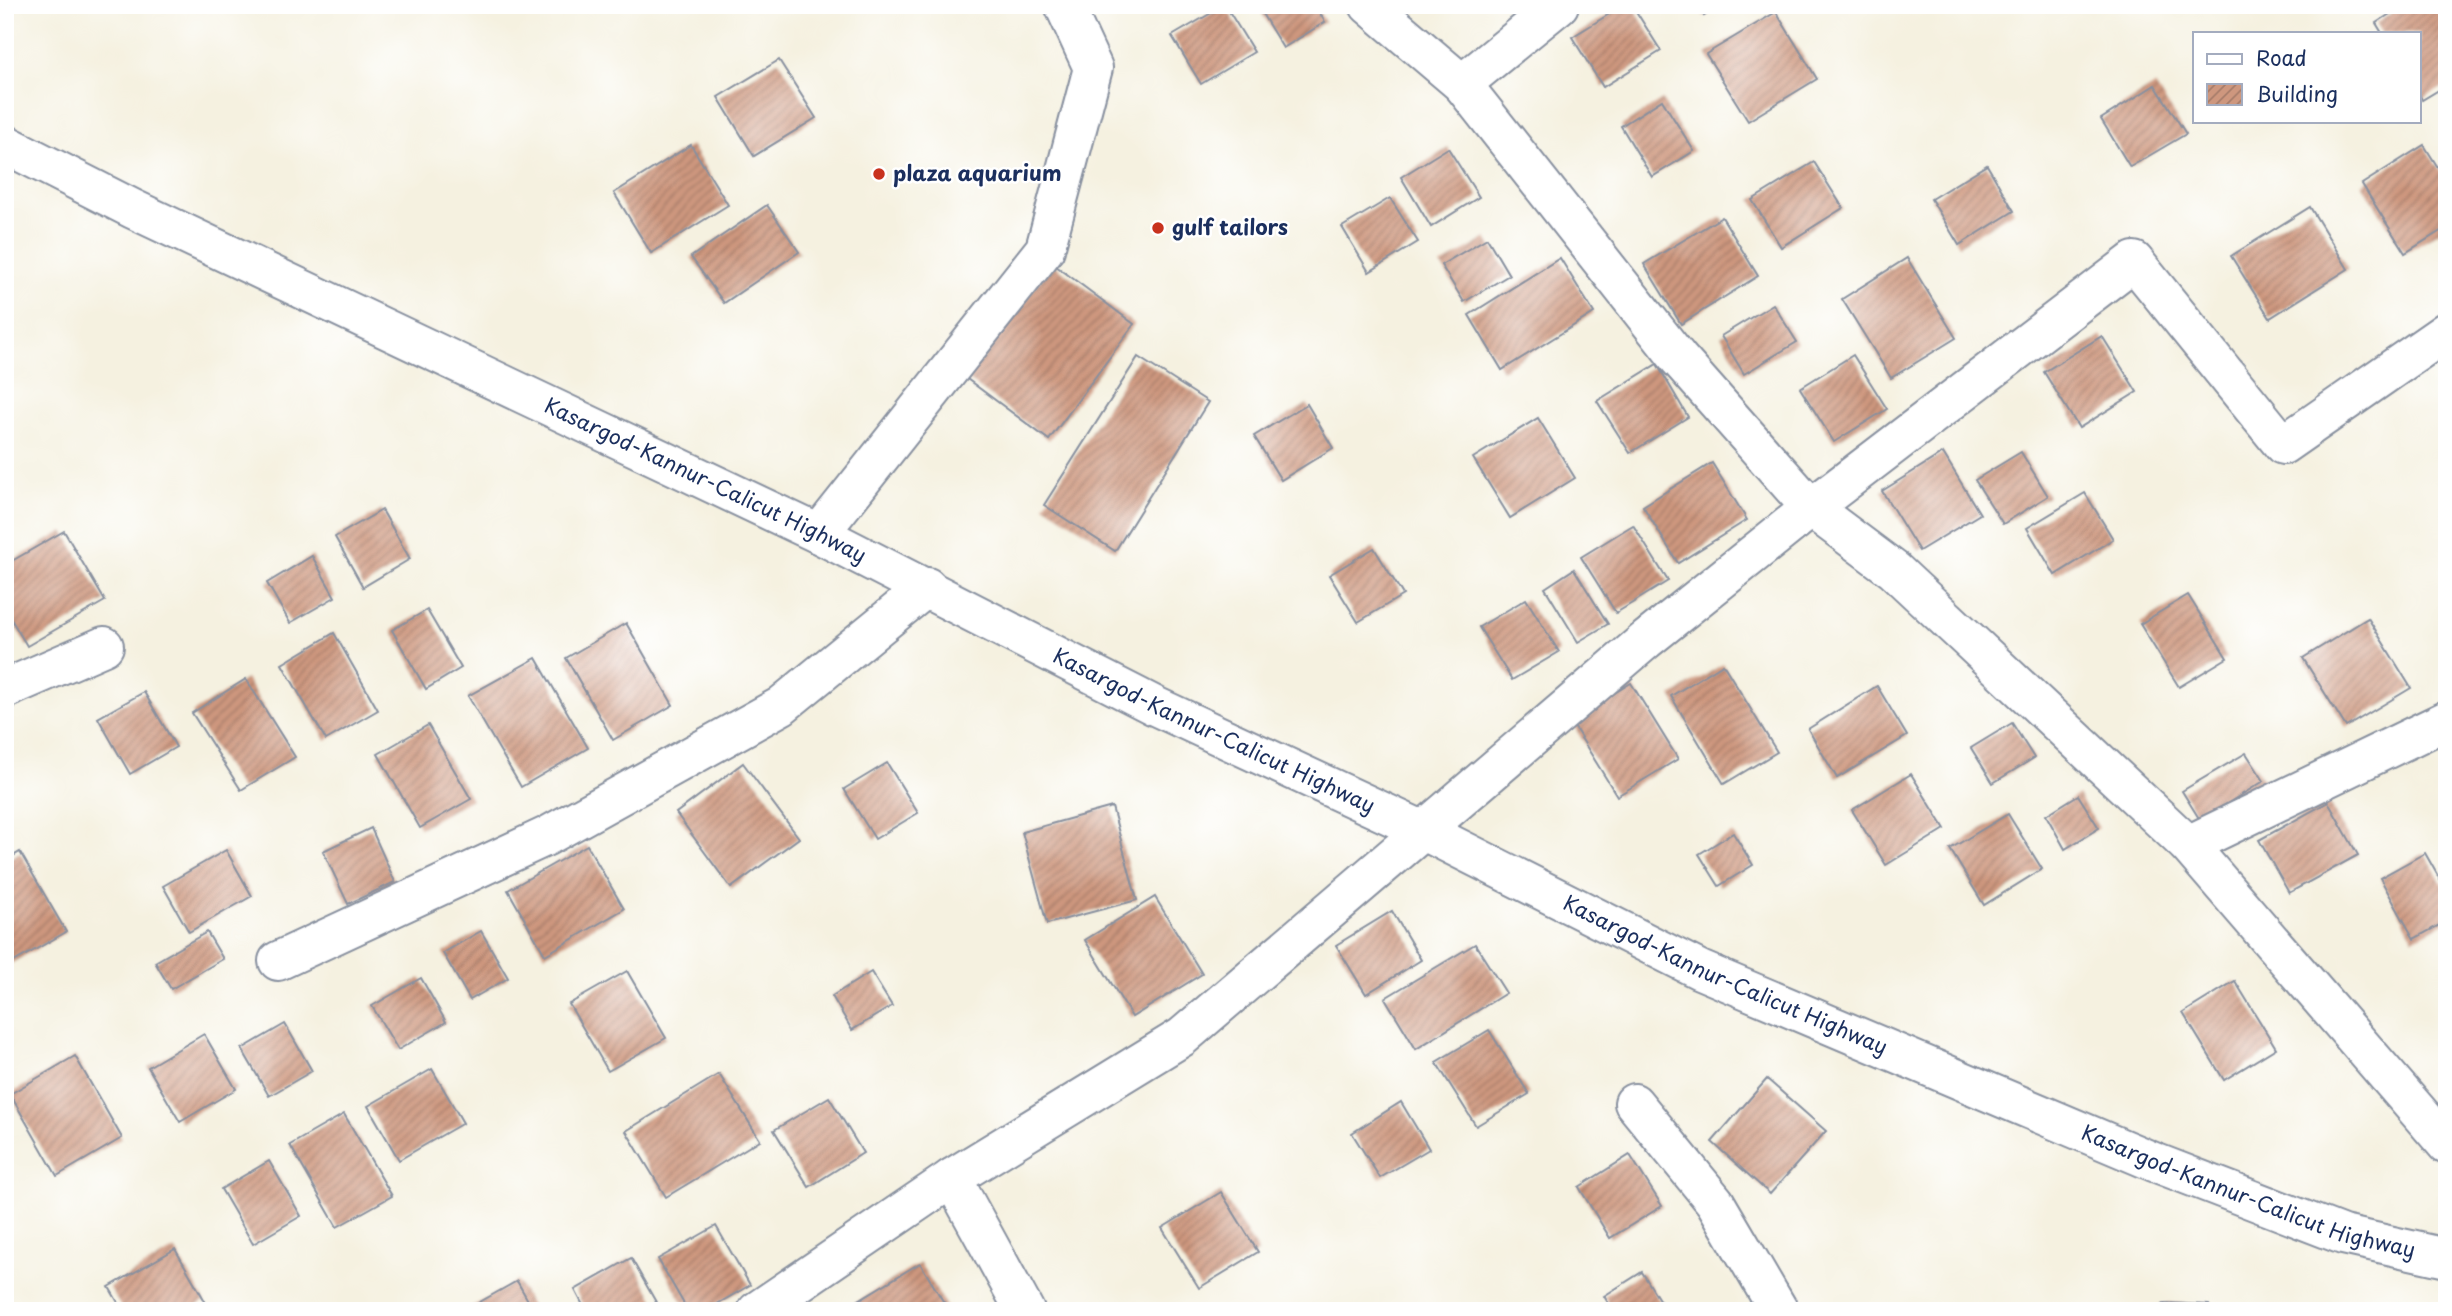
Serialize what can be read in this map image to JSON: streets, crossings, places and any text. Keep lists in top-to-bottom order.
{
  "streets": {
    "main road": ["Kasargod-Kannur-Calicut Highway"]
  },
  "places": ["plaza aquarium", "gulf tailors"],
  "legend": ["Road", "Building"]
}
